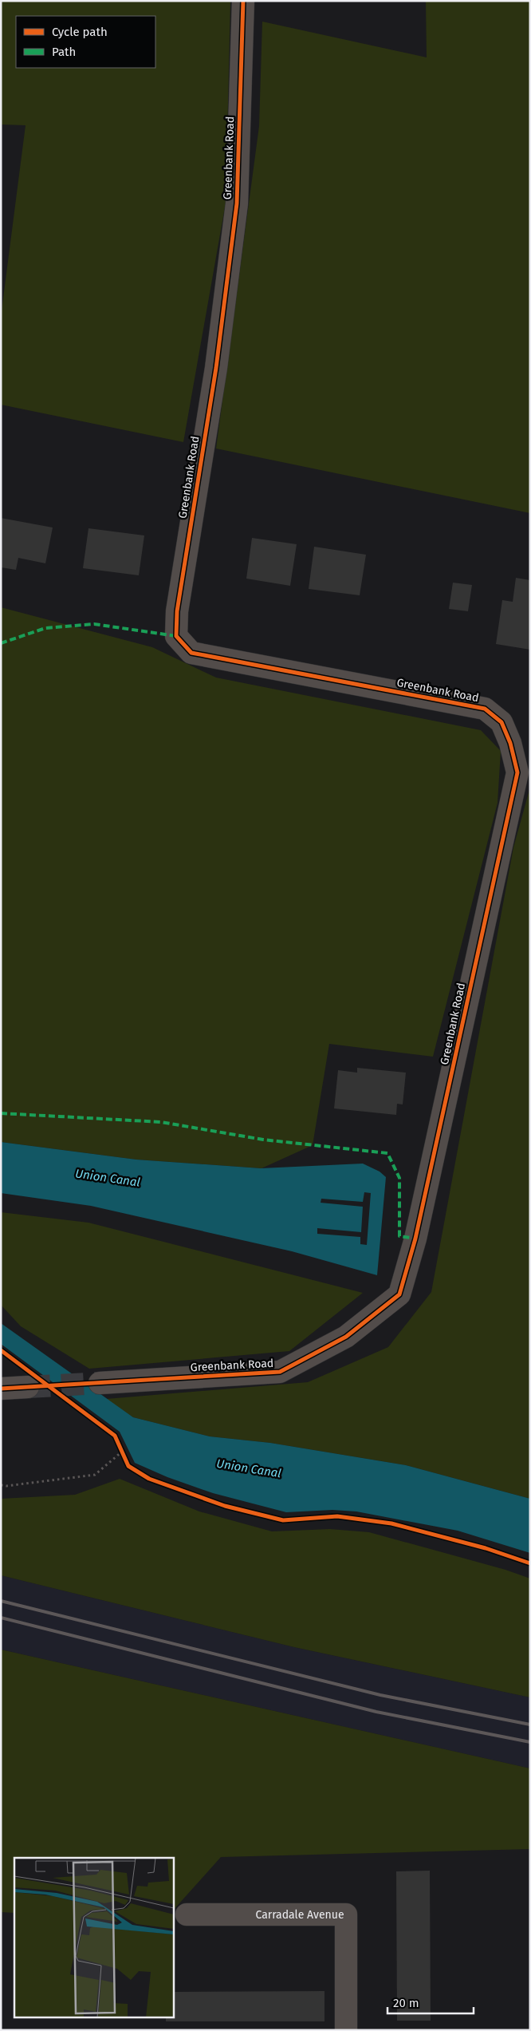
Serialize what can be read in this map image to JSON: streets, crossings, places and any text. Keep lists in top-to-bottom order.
{
  "streets": {
    "street": ["Greenbank Road", "Carradale Avenue"]
  },
  "water": ["Union Canal"],
  "legend": ["Cycle path", "Path"],
  "scale_bar": "20 m"
}
